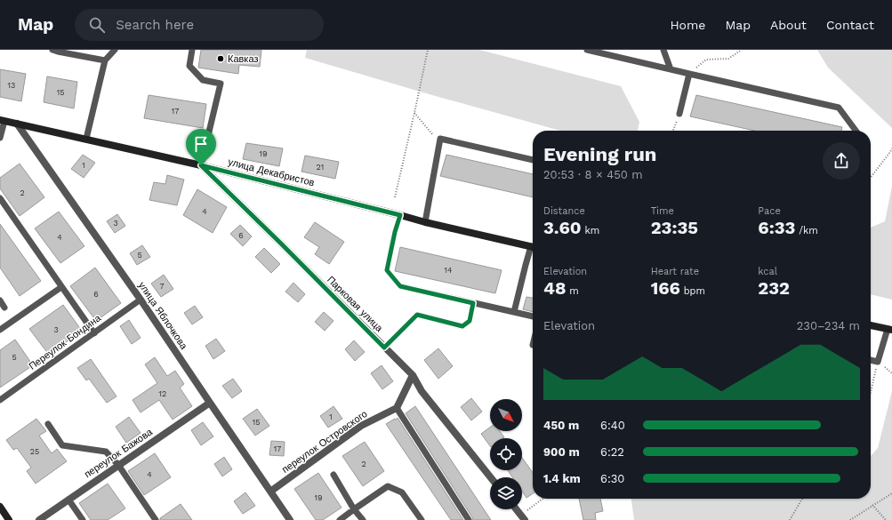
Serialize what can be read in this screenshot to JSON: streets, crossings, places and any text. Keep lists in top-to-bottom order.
{
  "streets": {
    "street": [
      "улица Декабристов",
      "Парковая улица",
      "улица Яблочкова",
      "переулок Островского",
      "переулок Бажова"
    ],
    "lane": ["Переулок Бондина"]
  },
  "crossings": [
    ["улица Декабристов", "Парковая улица"],
    ["улица Декабристов", "улица Яблочкова"],
    ["улица Яблочкова", "Переулок Бондина"],
    ["улица Яблочкова", "переулок Островского"],
    ["улица Яблочкова", "переулок Бажова"]
  ],
  "places": ["Кавказ"],
  "house_numbers": [
    "13",
    "15",
    "17",
    "19",
    "1",
    "21",
    "2",
    "4",
    "3",
    "6",
    "4",
    "5",
    "14",
    "7",
    "6",
    "3",
    "5",
    "12",
    "1",
    "15",
    "17",
    "25",
    "2",
    "4",
    "19"
  ],
  "north": "bottom right",
  "page": {
    "header": "Map",
    "search": "Search here",
    "nav": [
      "Home",
      "Map",
      "About",
      "Contact"
    ],
    "heading": ["Evening run", "20:53 · 8 × 450 m"],
    "stats": [
      ["Distance", "3.60 km"],
      ["Time", "23:35"],
      ["Pace", "6:33 /km"],
      ["Elevation", "48 m"],
      ["Heart rate", "166 bpm"],
      ["kcal", "232"]
    ],
    "chart": ["Elevation", "230–234 m"],
    "list": [
      {
        "name": "450 m",
        "note": "6:40"
      },
      {
        "name": "900 m",
        "note": "6:22"
      },
      {
        "name": "1.4 km",
        "note": "6:30"
      }
    ]
  }
}
